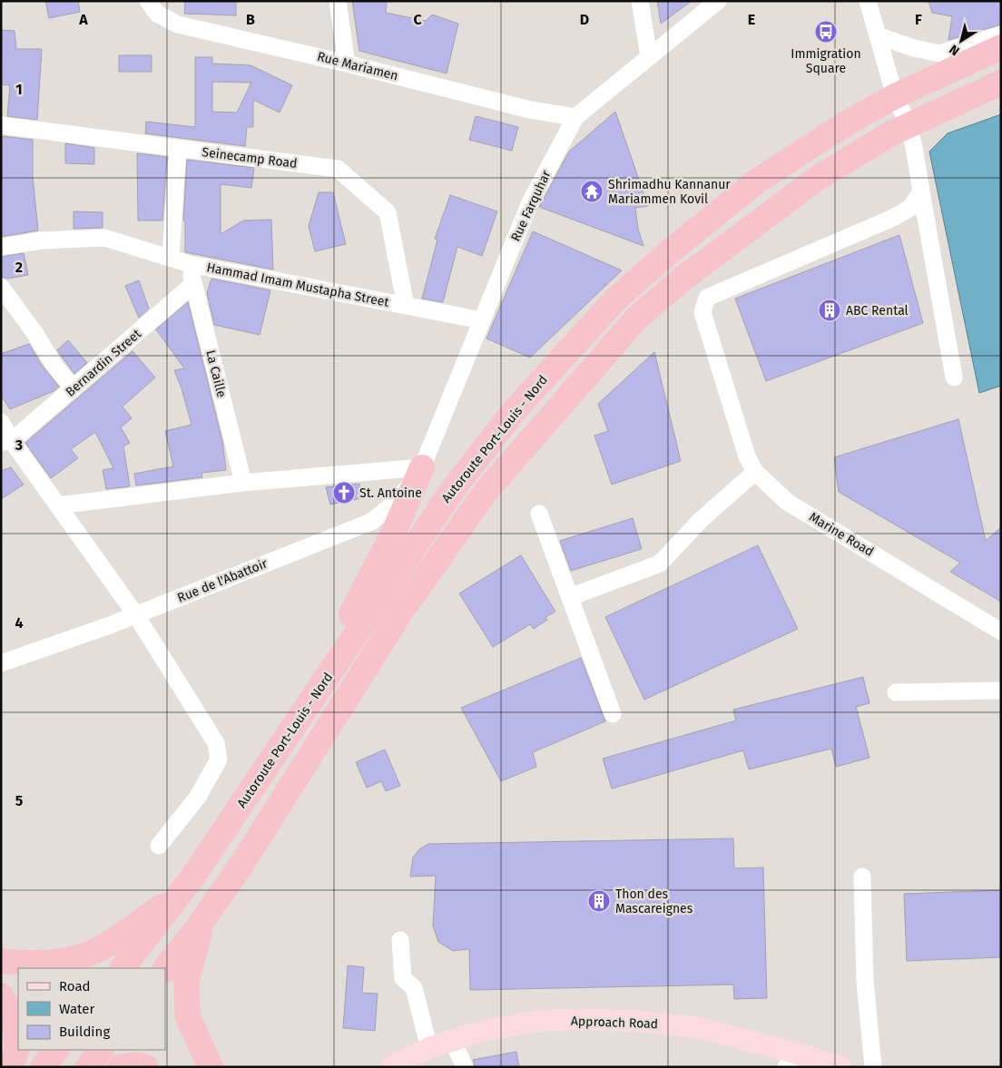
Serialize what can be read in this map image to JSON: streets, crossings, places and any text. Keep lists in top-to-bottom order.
{
  "streets": {
    "highway": ["Autoroute Port-Louis - Nord"],
    "main road": ["Approach Road"],
    "street": [
      "Rue Mariamen",
      "Seinecamp Road",
      "Rue Farquhar",
      "Hammad Imam Mustapha Street",
      "Bernardin Street",
      "La Caille",
      "Marine Road",
      "Rue de l'Abattoir"
    ]
  },
  "crossings": [
    ["Rue Mariamen", "Rue Farquhar"],
    ["Seinecamp Road", "Hammad Imam Mustapha Street"],
    ["Rue Farquhar", "Hammad Imam Mustapha Street"],
    ["Rue Farquhar", "Rue de l'Abattoir"],
    ["Hammad Imam Mustapha Street", "La Caille"],
    ["Bernardin Street", "La Caille"]
  ],
  "places": {
    "bus stop": ["Immigration Square"],
    "temple": ["Shrimadhu Kannanur Mariammen Kovil"],
    "building": ["ABC Rental", "Thon des Mascareignes"],
    "church": ["St. Antoine"]
  },
  "legend": ["Road", "Water", "Building"],
  "north": "bottom left",
  "grid": {
    "columns": [
      "A",
      "B",
      "C",
      "D",
      "E",
      "F"
    ],
    "rows": [
      "1",
      "2",
      "3",
      "4",
      "5"
    ]
  }
}
